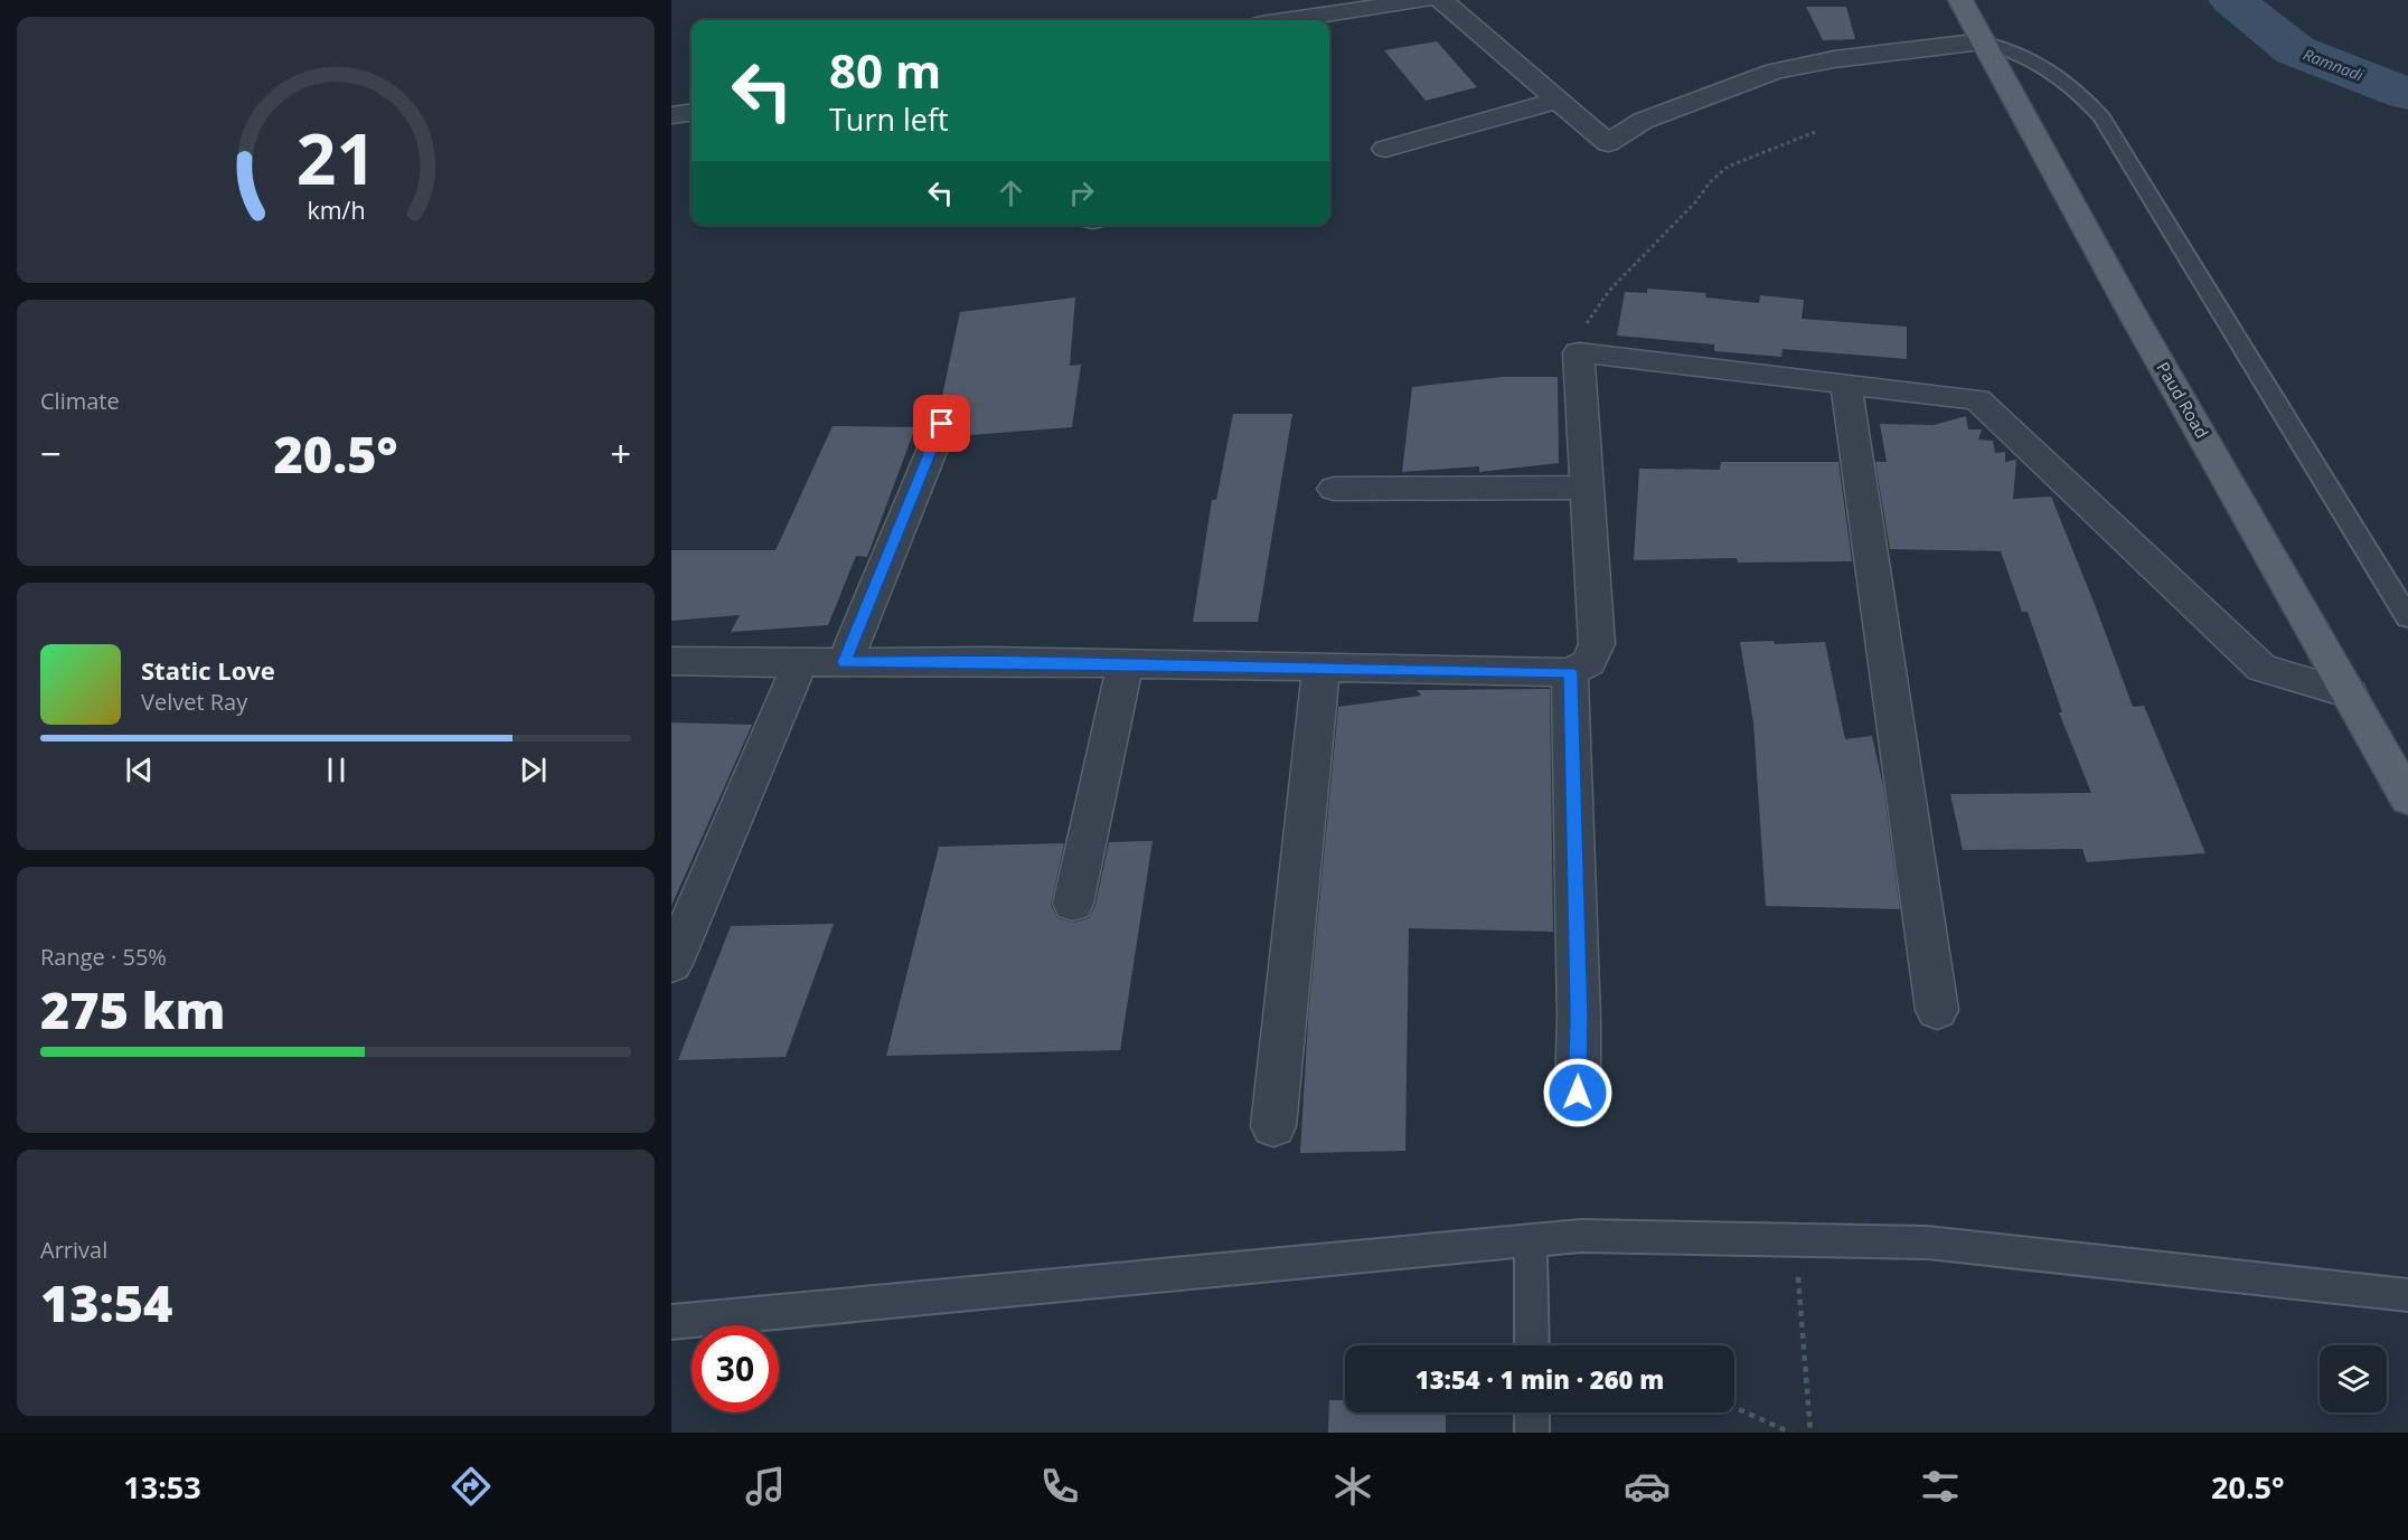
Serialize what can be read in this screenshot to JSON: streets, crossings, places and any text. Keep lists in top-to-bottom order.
{
  "streets": {
    "main road": ["Paud Road"]
  },
  "water": ["Ramnadi"],
  "page": {
    "turn": ["80 m", "Turn left"],
    "tile": [
      "Climate",
      ["Range · 55%", "275 km"],
      ["Arrival", "13:54"]
    ],
    "heat": ["−", "20.5°", "+"],
    "song": ["Static Love", "Velvet Ray"],
    "limit": "30",
    "trip": "13:54 · 1 min · 260 m",
    "tabs": ["13:53", "20.5°"],
    "gauge": ["21", "km/h"]
  }
}
